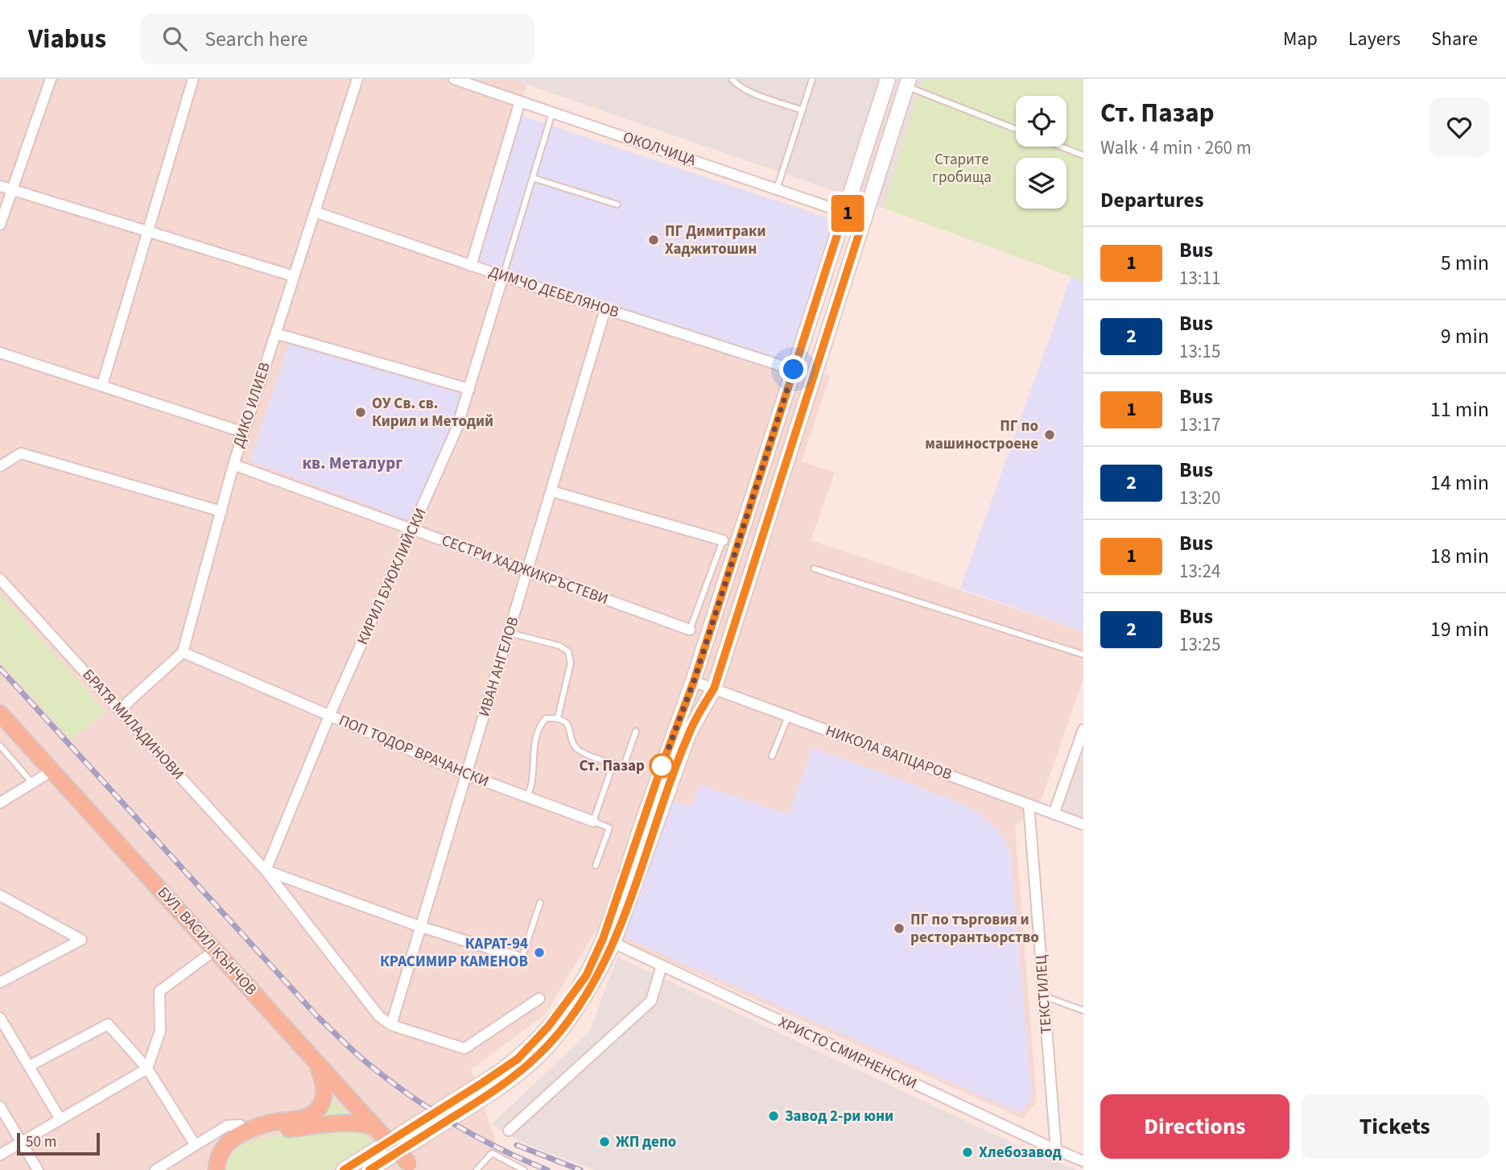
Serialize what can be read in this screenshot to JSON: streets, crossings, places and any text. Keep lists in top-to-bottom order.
{
  "streets": {
    "main road": ["БУЛ. ВАСИЛ КЪНЧОВ"],
    "street": [
      "ОКОЛЧИЦА",
      "ДИМЧО ДЕБЕЛЯНОВ",
      "ДИКО ИЛИЕВ",
      "СЕСТРИ ХАДЖИКРЪСТЕВИ",
      "КИРИЛ БУЮКЛИЙСКИ",
      "ИВАН АНГЕЛОВ",
      "БРАТЯ МИЛАДИНОВИ",
      "ПОП ТОДОР ВРАЧАНСКИ",
      "НИКОЛА ВАПЦАРОВ",
      "ТЕКСТИЛЕЦ",
      "ХРИСТО СМИРНЕНСКИ"
    ]
  },
  "crossings": [
    ["ДИМЧО ДЕБЕЛЯНОВ", "ДИКО ИЛИЕВ"],
    ["ДИМЧО ДЕБЕЛЯНОВ", "КИРИЛ БУЮКЛИЙСКИ"],
    ["ДИМЧО ДЕБЕЛЯНОВ", "ИВАН АНГЕЛОВ"],
    ["ДИКО ИЛИЕВ", "СЕСТРИ ХАДЖИКРЪСТЕВИ"],
    ["ДИКО ИЛИЕВ", "ПОП ТОДОР ВРАЧАНСКИ"],
    ["СЕСТРИ ХАДЖИКРЪСТЕВИ", "КИРИЛ БУЮКЛИЙСКИ"],
    ["СЕСТРИ ХАДЖИКРЪСТЕВИ", "ИВАН АНГЕЛОВ"],
    ["КИРИЛ БУЮКЛИЙСКИ", "БРАТЯ МИЛАДИНОВИ"],
    ["КИРИЛ БУЮКЛИЙСКИ", "ПОП ТОДОР ВРАЧАНСКИ"],
    ["ИВАН АНГЕЛОВ", "БРАТЯ МИЛАДИНОВИ"],
    ["ИВАН АНГЕЛОВ", "ПОП ТОДОР ВРАЧАНСКИ"],
    ["НИКОЛА ВАПЦАРОВ", "ТЕКСТИЛЕЦ"],
    ["ТЕКСТИЛЕЦ", "ХРИСТО СМИРНЕНСКИ"]
  ],
  "districts": ["кв. Металург"],
  "parks": ["Старите гробища"],
  "places": [
    "ПГ Димитраки Хаджитошин",
    "ОУ Св. св. Кирил и Методий",
    "ПГ по машиностроене",
    "Ст. Пазар",
    "ПГ по търговия и ресторантьорство",
    "КАРАТ-94 КРАСИМИР КАМЕНОВ",
    "Завод 2-ри юни",
    "ЖП депо",
    "Хлебозавод"
  ],
  "lines": ["bus line 1"],
  "scale_bar": "50 m",
  "page": {
    "header": "Viabus",
    "search": "Search here",
    "nav": ["Map", "Layers", "Share"],
    "on_map": "1",
    "heading": [
      ["Ст. Пазар", "Walk · 4 min · 260 m"],
      "Departures"
    ],
    "list": [
      {
        "mark": "1",
        "name": "Bus",
        "note": "13:11",
        "value": "5 min"
      },
      {
        "mark": "2",
        "name": "Bus",
        "note": "13:15",
        "value": "9 min"
      },
      {
        "mark": "1",
        "name": "Bus",
        "note": "13:17",
        "value": "11 min"
      },
      {
        "mark": "2",
        "name": "Bus",
        "note": "13:20",
        "value": "14 min"
      },
      {
        "mark": "1",
        "name": "Bus",
        "note": "13:24",
        "value": "18 min"
      },
      {
        "mark": "2",
        "name": "Bus",
        "note": "13:25",
        "value": "19 min"
      }
    ],
    "buttons": ["Directions", "Tickets"],
    "scale": "50 m"
  }
}
